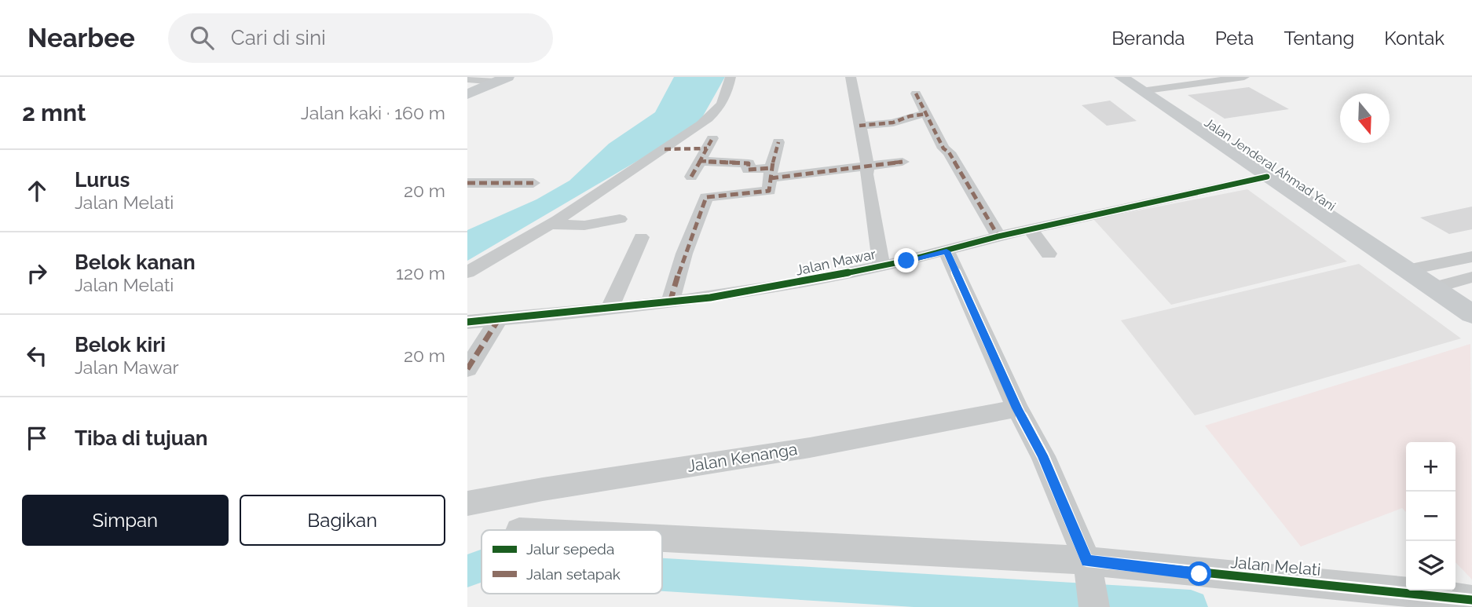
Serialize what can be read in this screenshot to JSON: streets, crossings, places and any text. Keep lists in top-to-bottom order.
{
  "streets": {
    "main road": ["Jalan Jenderal Ahmad Yani"],
    "street": ["Jalan Mawar", "Jalan Kenanga", "Jalan Melati"]
  },
  "crossings": [
    ["Jalan Jenderal Ahmad Yani", "Jalan Mawar"]
  ],
  "legend": ["Jalur sepeda", "Jalan setapak"],
  "north": "bottom",
  "page": {
    "header": "Nearbee",
    "search": "Cari di sini",
    "nav": [
      "Beranda",
      "Peta",
      "Tentang",
      "Kontak"
    ],
    "heading": ["2 mnt", "Jalan kaki · 160 m"],
    "list": [
      ["Lurus", "Jalan Melati", "20 m"],
      ["Belok kanan", "Jalan Melati", "120 m"],
      ["Belok kiri", "Jalan Mawar", "20 m"],
      "Tiba di tujuan"
    ],
    "map_buttons": ["+", "−"],
    "buttons": ["Simpan", "Bagikan"]
  }
}
